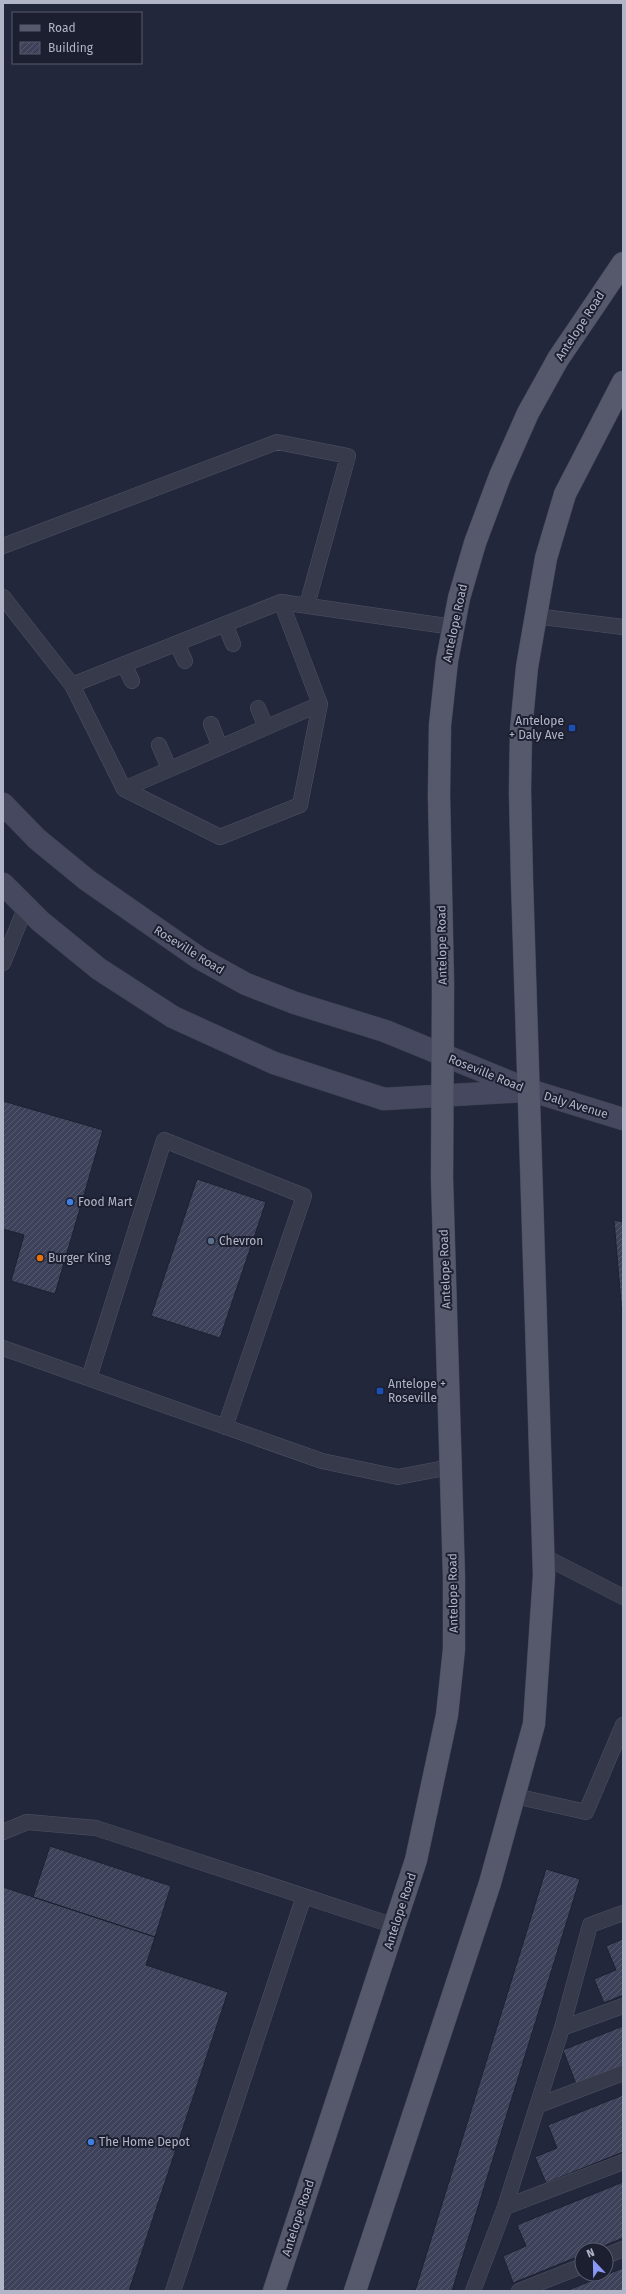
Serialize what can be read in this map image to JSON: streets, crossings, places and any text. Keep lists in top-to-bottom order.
{
  "streets": {
    "main road": ["Antelope Road", "Roseville Road", "Daly Avenue"]
  },
  "crossings": [
    ["Antelope Road", "Roseville Road"],
    ["Roseville Road", "Daly Avenue"]
  ],
  "places": {
    "transit": ["Antelope + Daly Ave", "Antelope + Roseville"],
    "other": [
      "Food Mart",
      "Chevron",
      "Burger King",
      "The Home Depot"
    ]
  },
  "legend": ["Road", "Building"],
  "north": "top"
}
